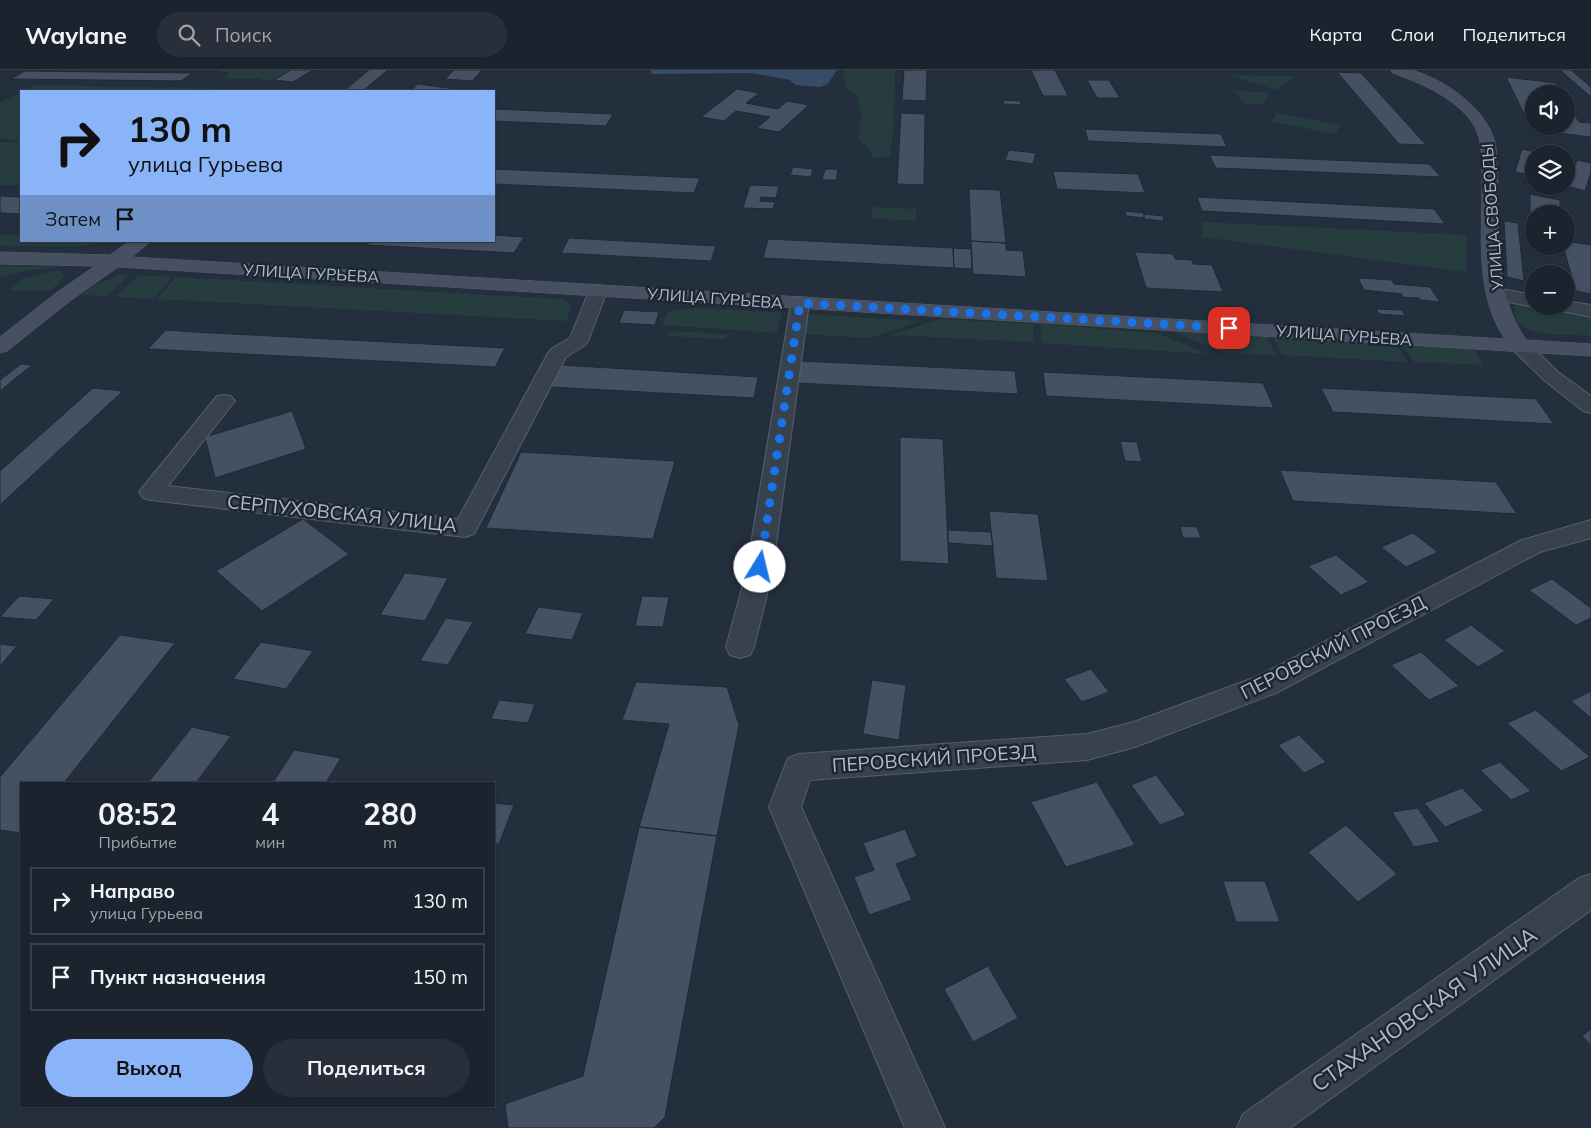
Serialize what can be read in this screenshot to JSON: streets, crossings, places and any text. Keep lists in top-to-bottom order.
{
  "streets": {
    "main road": ["УЛИЦА СВОБОДЫ", "УЛИЦА ГУРЬЕВА"],
    "street": ["СЕРПУХОВСКАЯ УЛИЦА", "ПЕРОВСКИЙ ПРОЕЗД", "СТАХАНОВСКАЯ УЛИЦА"]
  },
  "crossings": [
    ["УЛИЦА СВОБОДЫ", "УЛИЦА ГУРЬЕВА"],
    ["УЛИЦА ГУРЬЕВА", "СЕРПУХОВСКАЯ УЛИЦА"]
  ],
  "page": {
    "header": "Waylane",
    "search": "Поиск",
    "nav": ["Карта", "Слои", "Поделиться"],
    "map_buttons": ["+", "−"],
    "turn": ["130 m", "улица Гурьева"],
    "then": "Затем",
    "eta": [
      "08:52",
      "Прибытие",
      "4",
      "мин",
      "280",
      "m"
    ],
    "list": [
      {
        "name": "Направо",
        "note": "улица Гурьева",
        "value": "130 m"
      },
      {
        "name": "Пункт назначения",
        "value": "150 m"
      }
    ],
    "buttons": ["Выход", "Поделиться"]
  }
}
